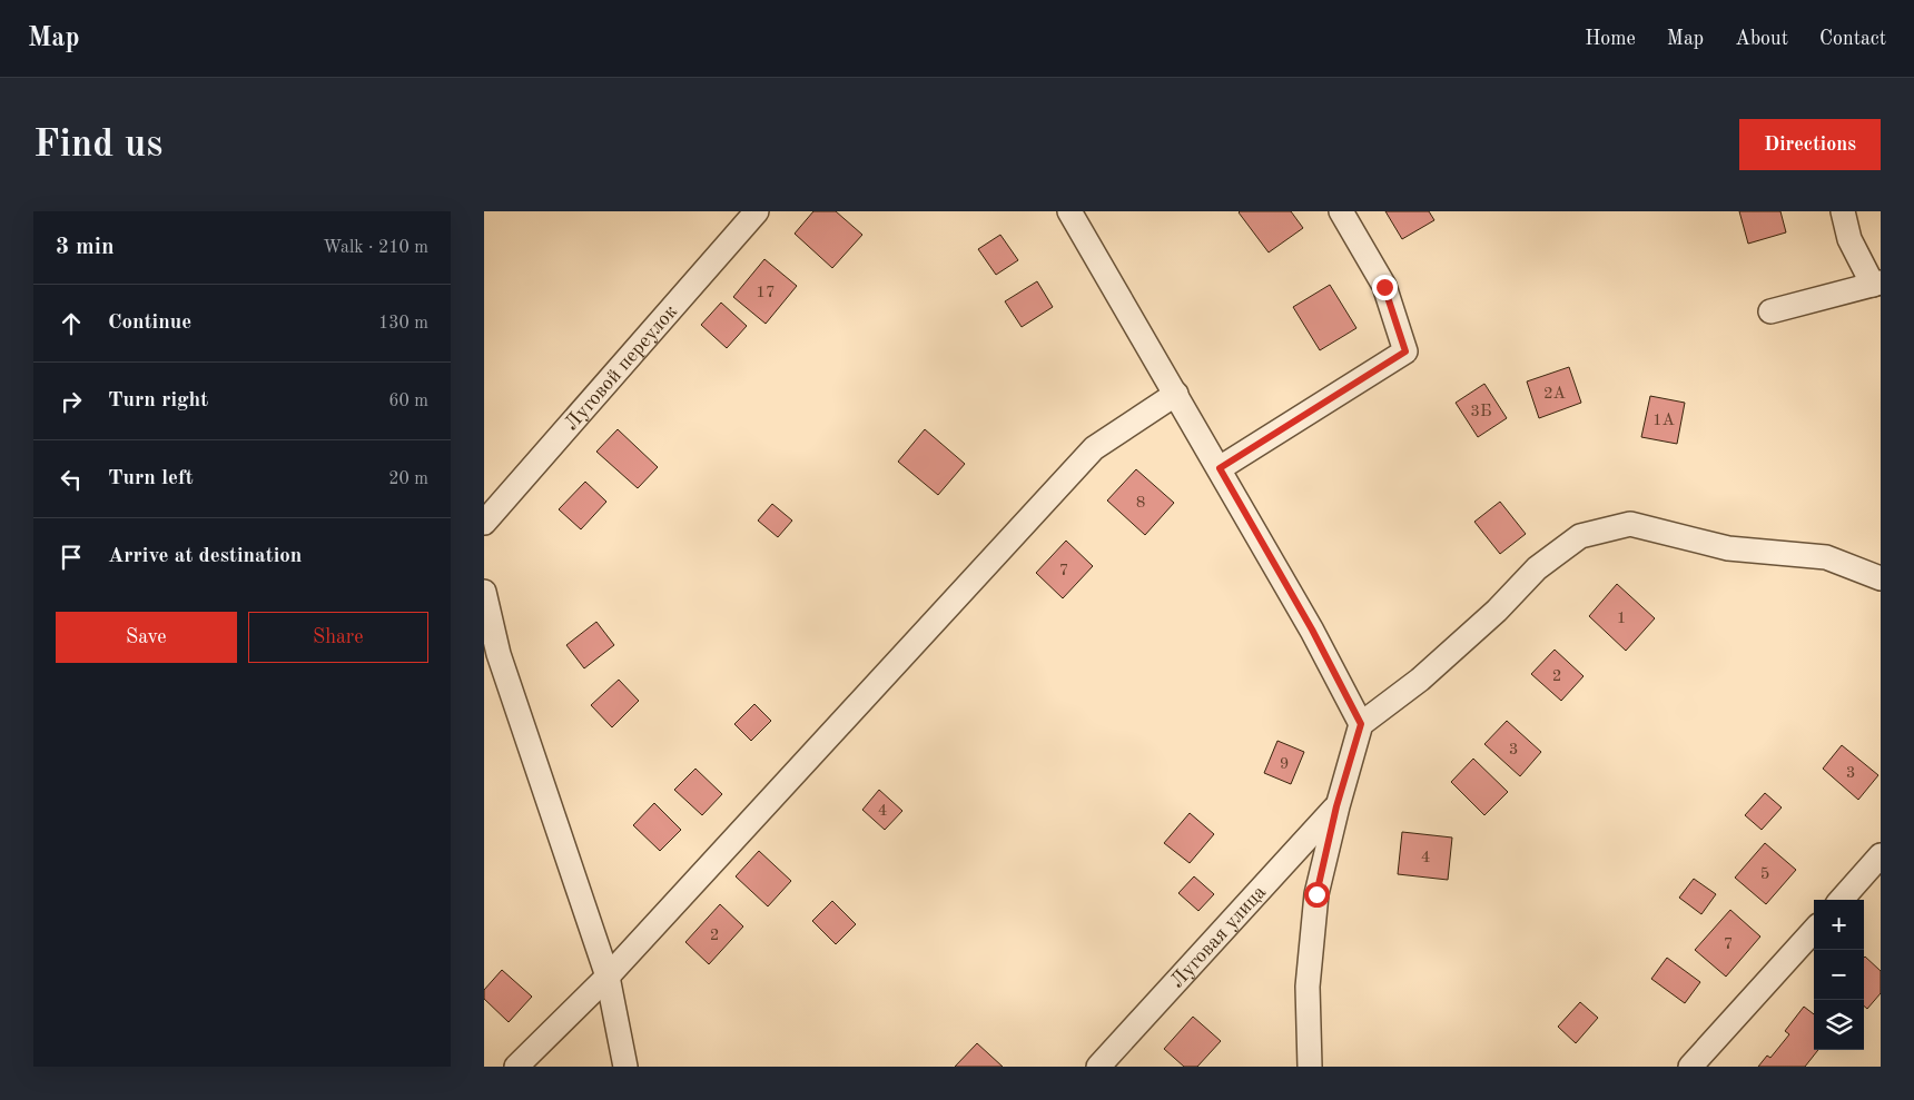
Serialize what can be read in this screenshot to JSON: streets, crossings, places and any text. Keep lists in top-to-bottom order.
{
  "streets": {
    "street": ["Луговой переулок", "Луговая улица"]
  },
  "house_numbers": [
    "17",
    "2А",
    "3Б",
    "1А",
    "8",
    "7",
    "1",
    "2",
    "3",
    "9",
    "3",
    "4",
    "4",
    "5",
    "2",
    "7"
  ],
  "page": {
    "header": "Map",
    "nav": [
      "Home",
      "Map",
      "About",
      "Contact"
    ],
    "buttons": [
      "Directions",
      ["Save", "Share"]
    ],
    "title": "Find us",
    "heading": ["3 min", "Walk · 210 m"],
    "list": [
      ["Continue", "130 m"],
      ["Turn right", "60 m"],
      ["Turn left", "20 m"],
      "Arrive at destination"
    ],
    "map_buttons": ["+", "−"]
  }
}
